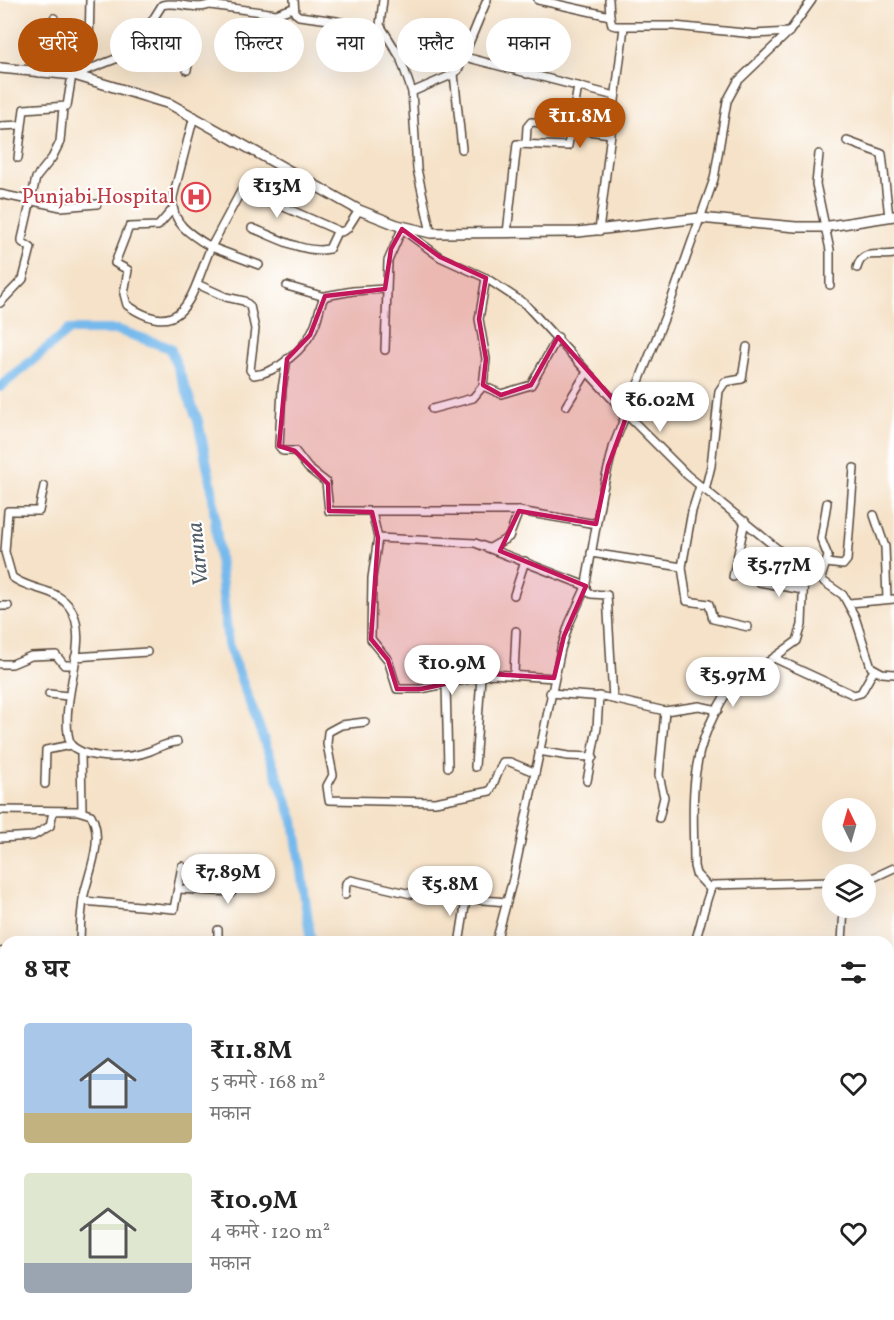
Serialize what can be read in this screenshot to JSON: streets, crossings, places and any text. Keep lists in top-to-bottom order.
{
  "water": ["Varuna"],
  "places": {
    "hospital": ["Punjabi Hospital"]
  },
  "north": "top",
  "page": {
    "chip": [
      "खरीदें",
      "किराया",
      "फ़िल्टर",
      "नया",
      "फ़्लैट",
      "मकान"
    ],
    "price": [
      "₹11.8M",
      "₹13M",
      "₹6.02M",
      "₹5.77M",
      "₹10.9M",
      "₹5.97M",
      "₹7.89M",
      "₹5.8M"
    ],
    "heading": "8 घर",
    "list": [
      {
        "name": "₹11.8M",
        "note": "5 कमरे · 168 m² · मकान"
      },
      {
        "name": "₹10.9M",
        "note": "4 कमरे · 120 m² · मकान"
      }
    ]
  }
}
